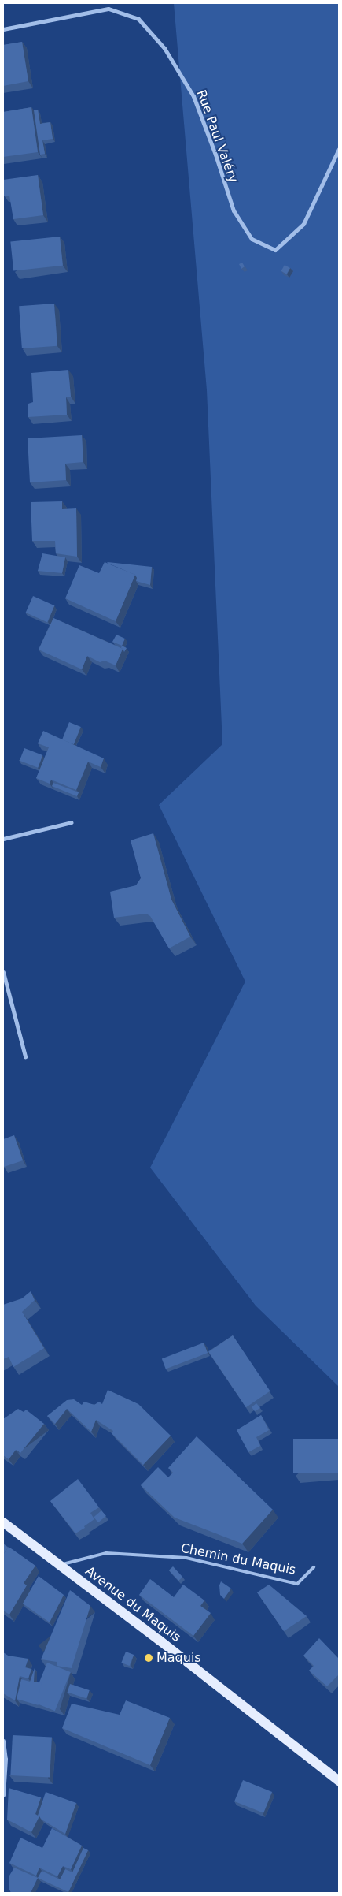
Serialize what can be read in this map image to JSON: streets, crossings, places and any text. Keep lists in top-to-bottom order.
{
  "streets": {
    "main road": ["Avenue du Maquis"],
    "street": ["Rue Paul Valéry"],
    "lane": ["Chemin du Maquis"]
  },
  "crossings": [
    ["Chemin du Maquis", "Avenue du Maquis"]
  ],
  "places": ["Maquis"]
}
